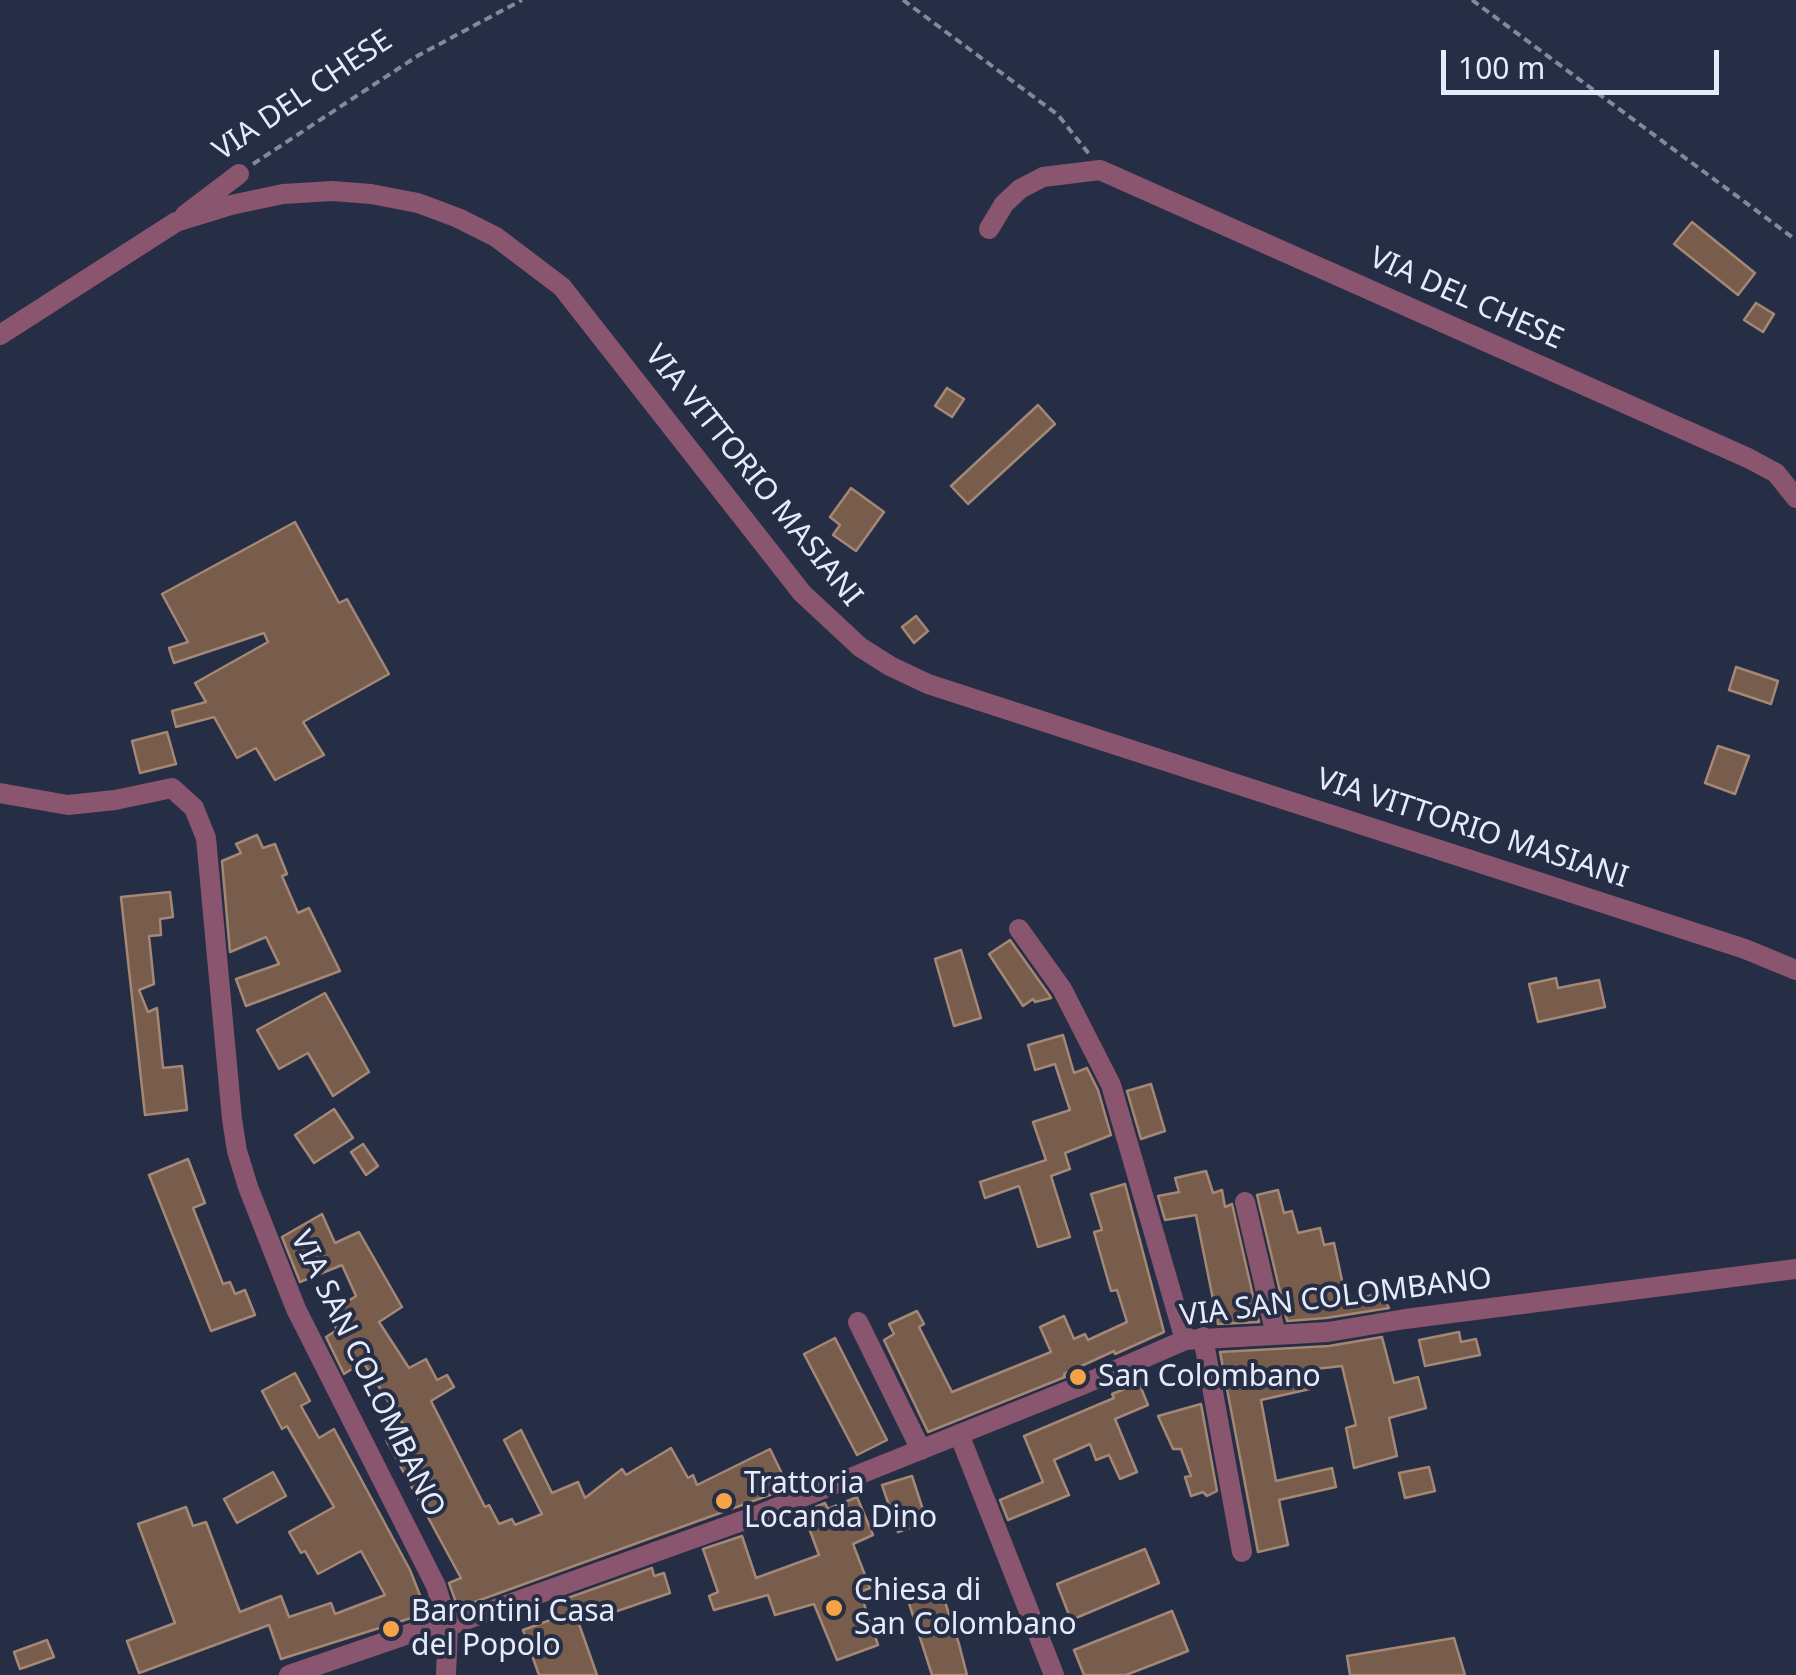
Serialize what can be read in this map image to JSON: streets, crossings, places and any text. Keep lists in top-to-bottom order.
{
  "streets": {
    "street": ["VIA DEL CHESE", "VIA VITTORIO MASIANI", "VIA SAN COLOMBANO"]
  },
  "crossings": [
    ["VIA DEL CHESE", "VIA VITTORIO MASIANI"]
  ],
  "places": [
    "San Colombano",
    "Trattoria Locanda Dino",
    "Chiesa di San Colombano",
    "Barontini Casa del Popolo"
  ],
  "scale_bar": "100 m"
}
